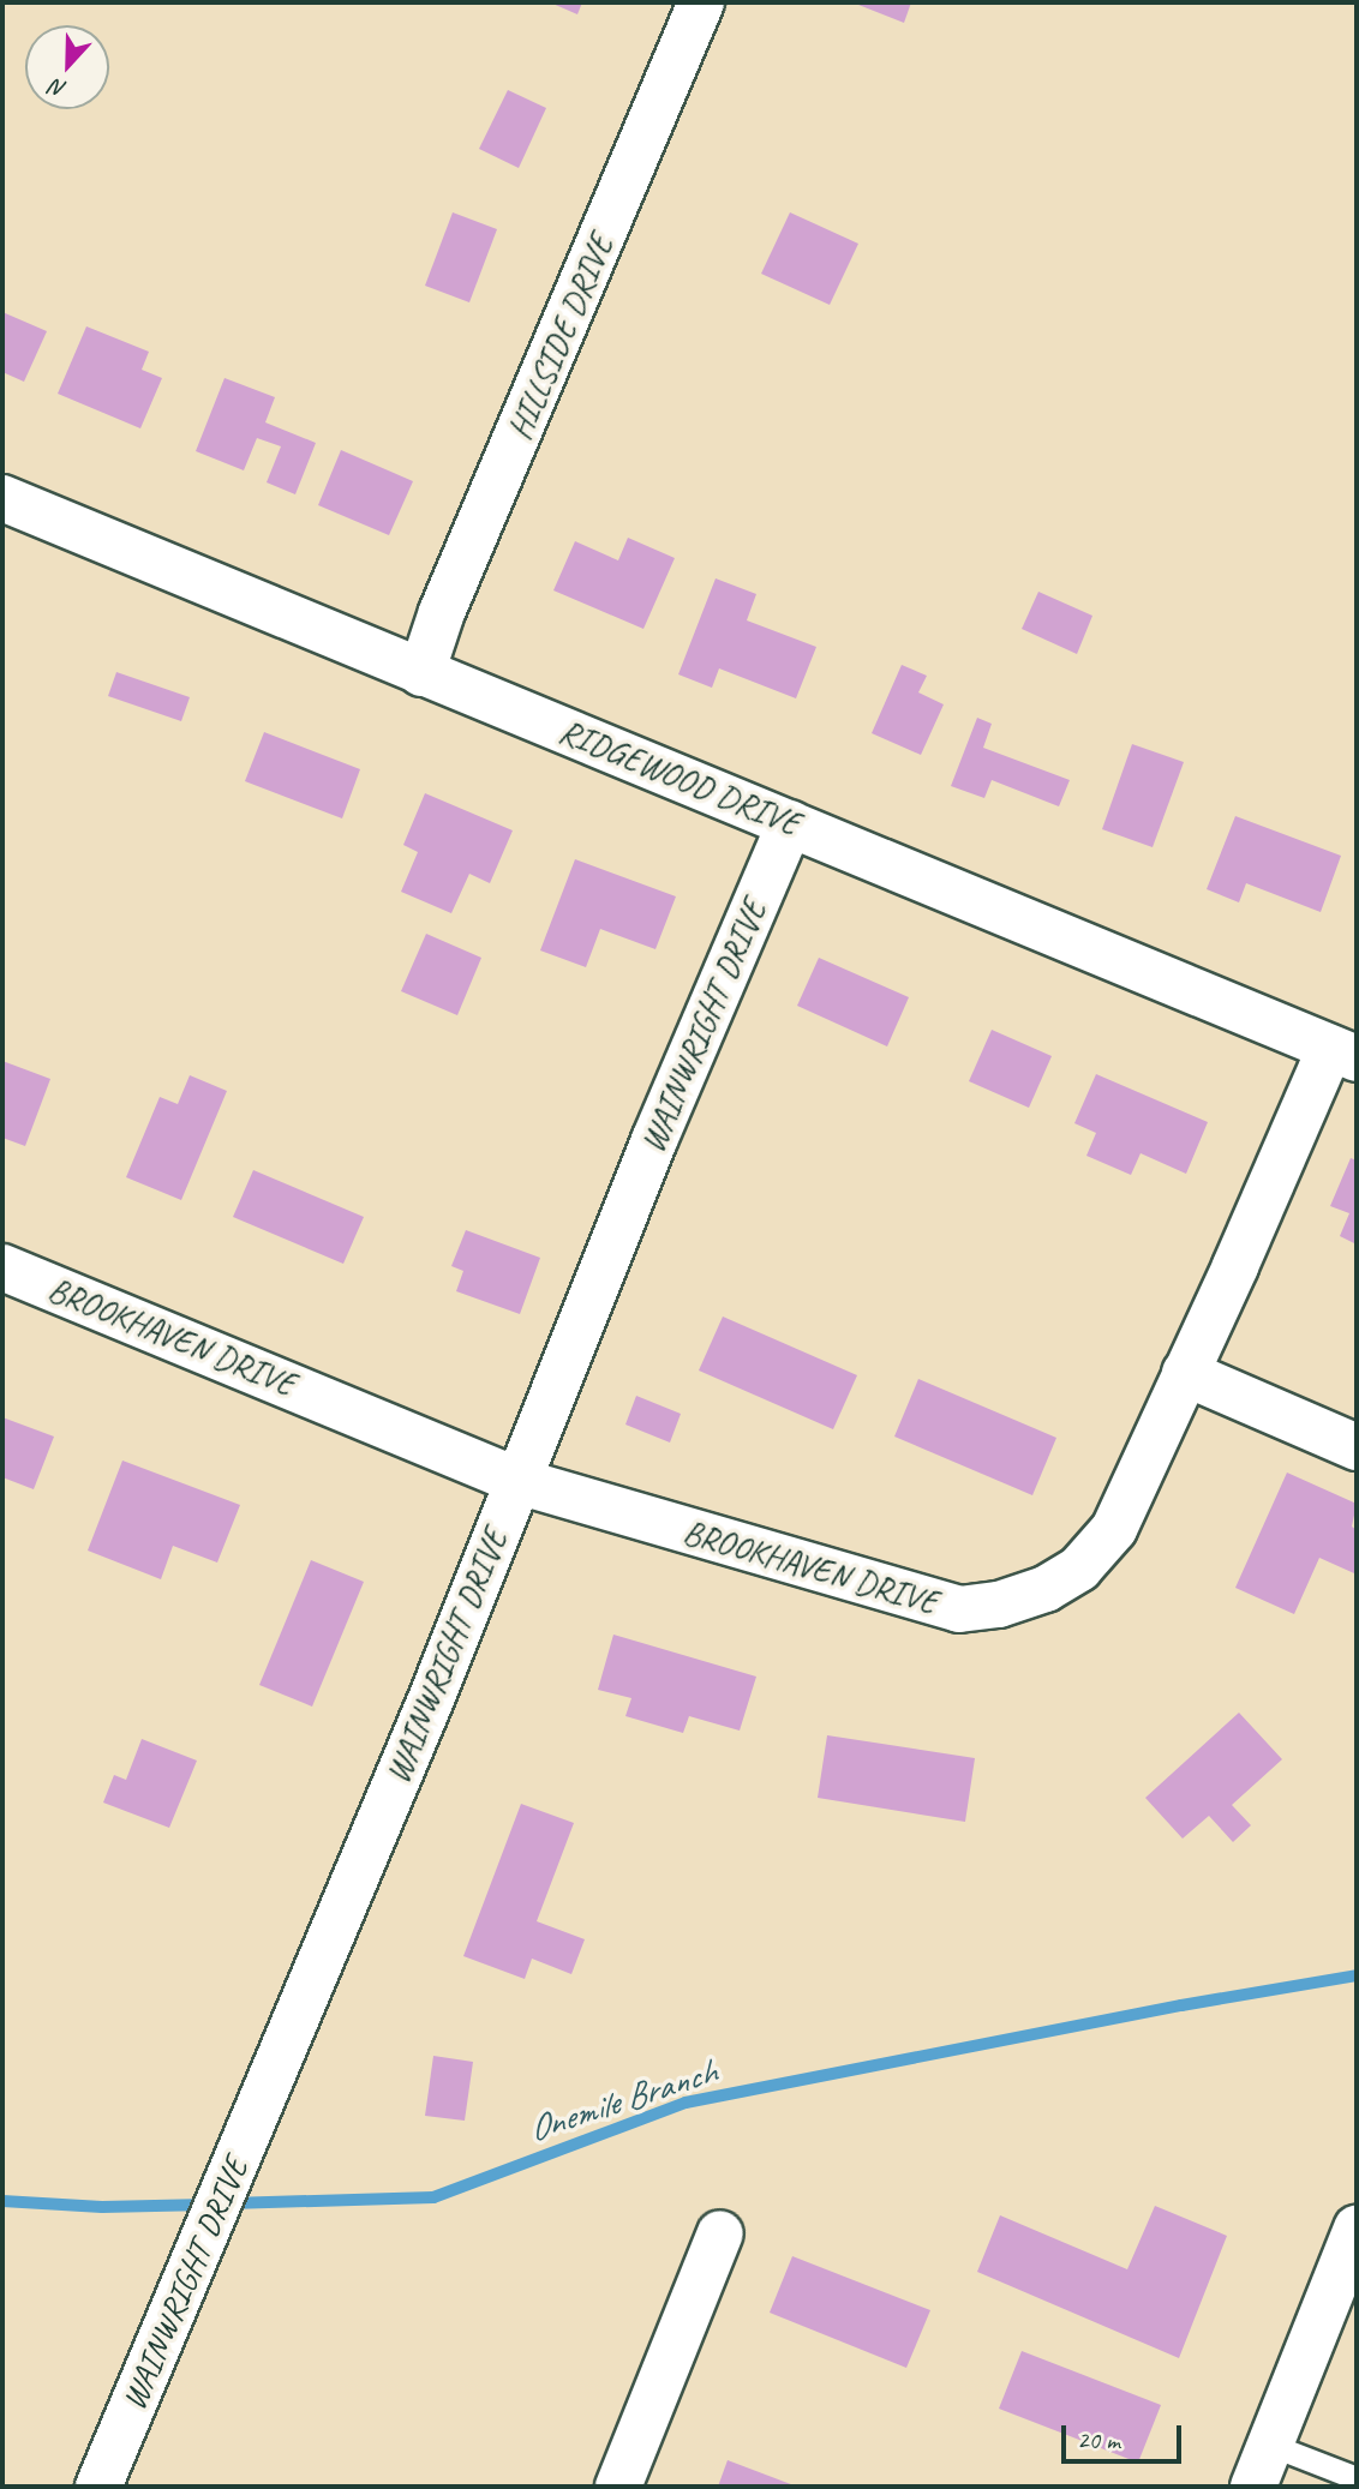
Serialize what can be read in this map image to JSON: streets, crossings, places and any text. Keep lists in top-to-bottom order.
{
  "streets": {
    "street": [
      "HILLSIDE DRIVE",
      "RIDGEWOOD DRIVE",
      "WAINWRIGHT DRIVE",
      "BROOKHAVEN DRIVE"
    ]
  },
  "crossings": [
    ["HILLSIDE DRIVE", "RIDGEWOOD DRIVE"],
    ["RIDGEWOOD DRIVE", "WAINWRIGHT DRIVE"],
    ["RIDGEWOOD DRIVE", "BROOKHAVEN DRIVE"],
    ["WAINWRIGHT DRIVE", "BROOKHAVEN DRIVE"]
  ],
  "water": ["Onemile Branch"],
  "scale_bar": "20 m",
  "north": "bottom"
}
